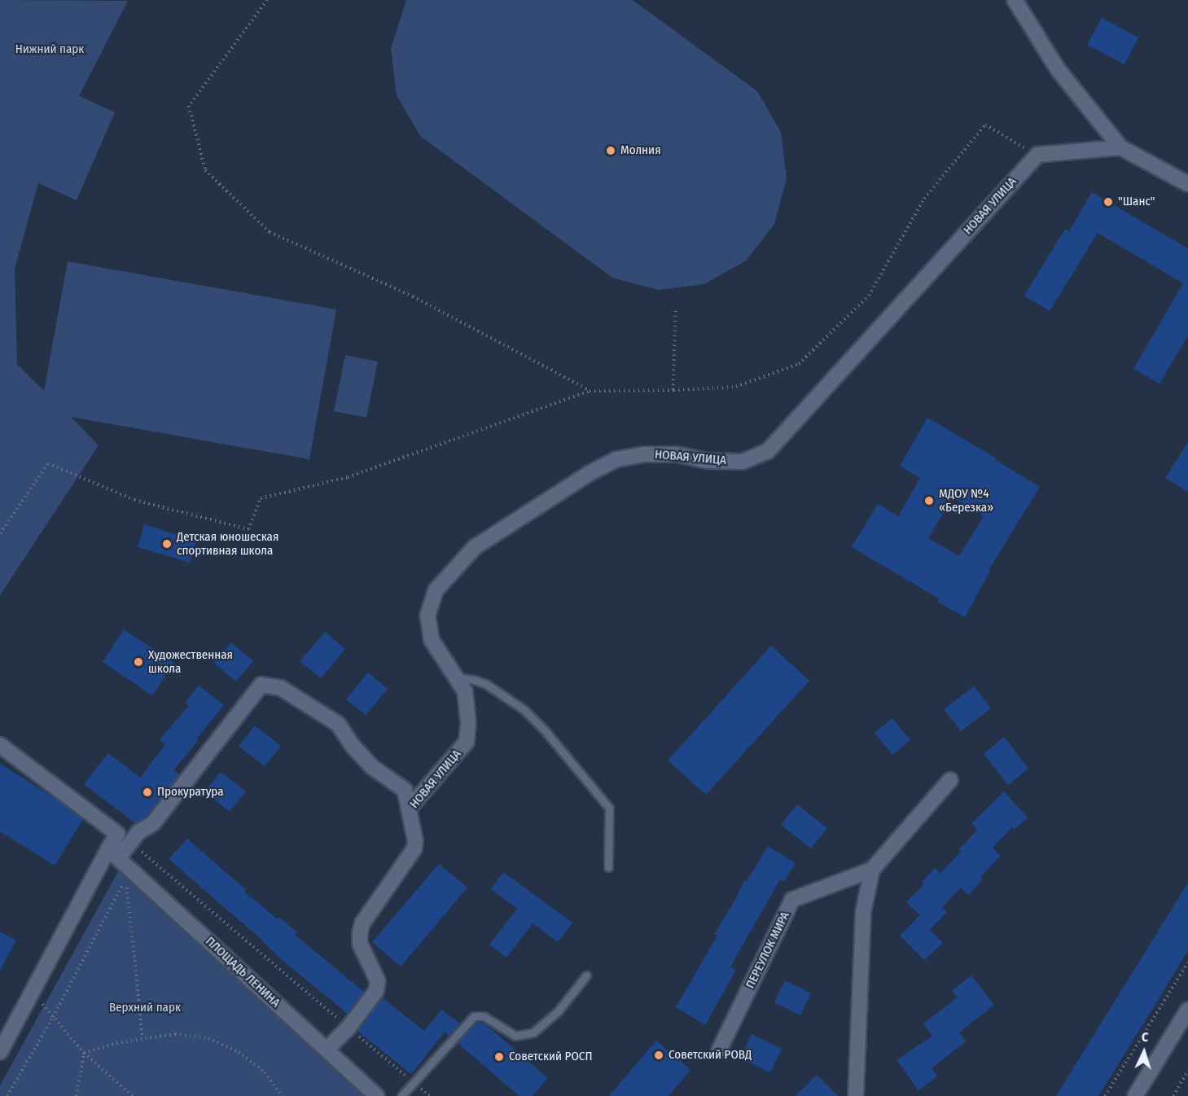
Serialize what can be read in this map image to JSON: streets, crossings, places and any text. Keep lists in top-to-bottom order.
{
  "streets": {
    "street": ["НОВАЯ УЛИЦА", "ПЕРЕУЛОК МИРА", "ПЛОЩАДЬ ЛЕНИНА"]
  },
  "crossings": [
    ["НОВАЯ УЛИЦА", "ПЛОЩАДЬ ЛЕНИНА"]
  ],
  "parks": ["Нижний парк", "Верхний парк"],
  "places": [
    "Молния",
    "\"Шанс\"",
    "МДОУ №4 «Березка»",
    "Детская юношеская спортивная школа",
    "Художественная школа",
    "Прокуратура",
    "Советский РОВД",
    "Советский РОСП"
  ],
  "north": "top"
}
